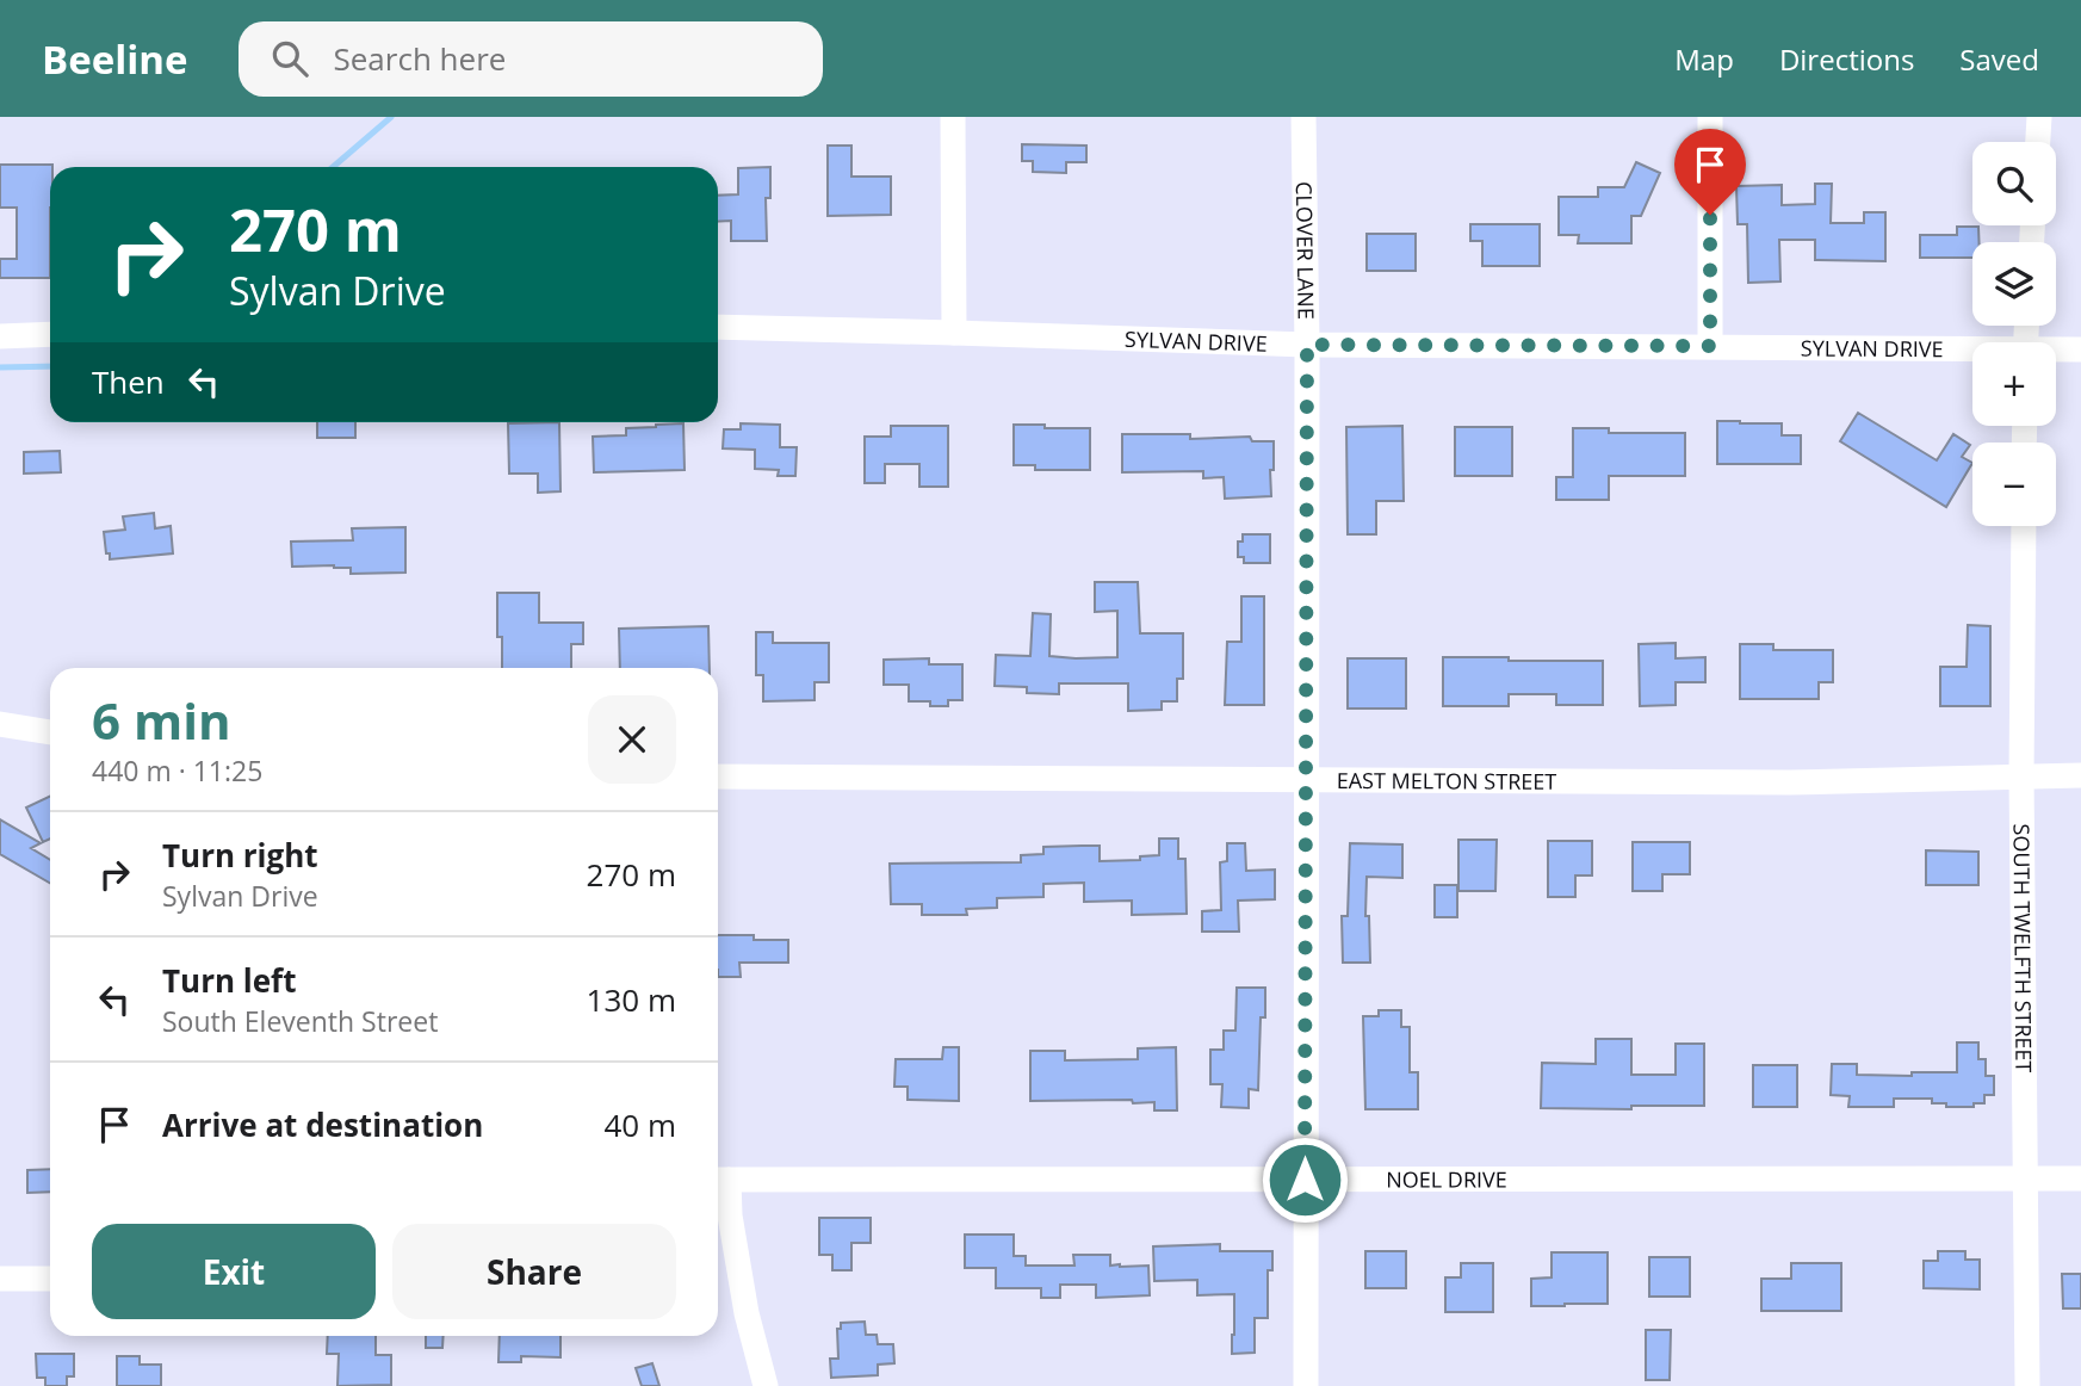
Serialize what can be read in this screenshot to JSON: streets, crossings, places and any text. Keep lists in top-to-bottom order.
{
  "streets": {
    "street": [
      "CLOVER LANE",
      "SYLVAN DRIVE",
      "EAST MELTON STREET",
      "SOUTH TWELFTH STREET",
      "NOEL DRIVE"
    ]
  },
  "crossings": [
    ["CLOVER LANE", "SYLVAN DRIVE"],
    ["CLOVER LANE", "EAST MELTON STREET"],
    ["CLOVER LANE", "NOEL DRIVE"],
    ["EAST MELTON STREET", "SOUTH TWELFTH STREET"],
    ["SOUTH TWELFTH STREET", "NOEL DRIVE"]
  ],
  "page": {
    "header": "Beeline",
    "search": "Search here",
    "nav": ["Map", "Directions", "Saved"],
    "map_buttons": ["+", "−"],
    "turn": ["270 m", "Sylvan Drive"],
    "then": "Then",
    "heading": ["6 min", "440 m · 11:25"],
    "list": [
      {
        "name": "Turn right",
        "note": "Sylvan Drive",
        "value": "270 m"
      },
      {
        "name": "Turn left",
        "note": "South Eleventh Street",
        "value": "130 m"
      },
      {
        "name": "Arrive at destination",
        "value": "40 m"
      }
    ],
    "buttons": ["Exit", "Share"]
  }
}
